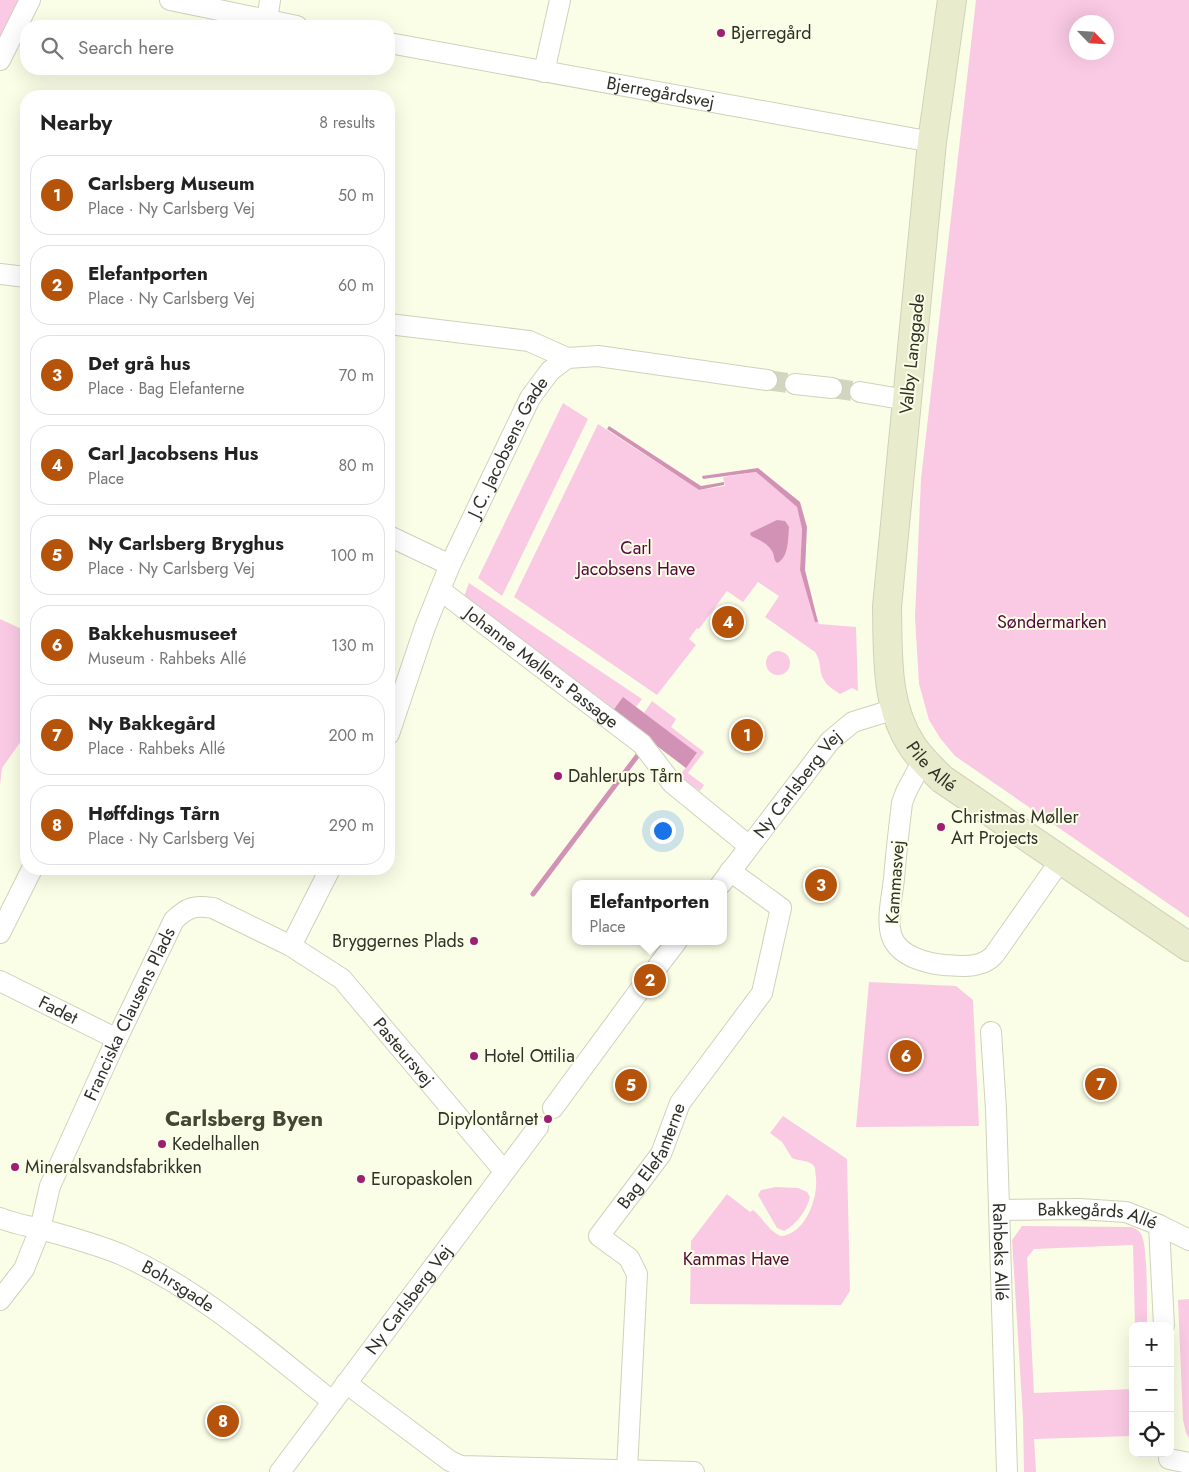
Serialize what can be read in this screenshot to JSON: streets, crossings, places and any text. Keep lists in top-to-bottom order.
{
  "streets": {
    "street": [
      "Bjerregårdsvej",
      "Valby Langgade",
      "J.C. Jacobsens Gade",
      "Johanne Møllers Passage",
      "Pile Allé",
      "Ny Carlsberg Vej",
      "Kammasvej",
      "Fadet",
      "Franciska Clausens Plads",
      "Pasteursvej",
      "Bag Elefanterne",
      "Bakkegårds Allé",
      "Rahbeks Allé",
      "Bohrsgade"
    ]
  },
  "crossings": [
    ["Bjerregårdsvej", "Valby Langgade"],
    ["Valby Langgade", "Pile Allé"],
    ["Valby Langgade", "Ny Carlsberg Vej"],
    ["J.C. Jacobsens Gade", "Johanne Møllers Passage"],
    ["Johanne Møllers Passage", "Ny Carlsberg Vej"],
    ["Pile Allé", "Ny Carlsberg Vej"],
    ["Pile Allé", "Kammasvej"],
    ["Ny Carlsberg Vej", "Pasteursvej"],
    ["Ny Carlsberg Vej", "Bag Elefanterne"],
    ["Ny Carlsberg Vej", "Bohrsgade"],
    ["Fadet", "Franciska Clausens Plads"],
    ["Franciska Clausens Plads", "Pasteursvej"],
    ["Franciska Clausens Plads", "Bohrsgade"],
    ["Bakkegårds Allé", "Rahbeks Allé"]
  ],
  "districts": ["Carlsberg Byen"],
  "parks": ["Carl Jacobsens Have", "Søndermarken", "Kammas Have"],
  "places": [
    "Bjerregård",
    "Dahlerups Tårn",
    "Christmas Møller Art Projects",
    "Bryggernes Plads",
    "Hotel Ottilia",
    "Dipylontårnet",
    "Kedelhallen",
    "Mineralsvandsfabrikken",
    "Europaskolen"
  ],
  "north": "bottom right",
  "page": {
    "search": "Search here",
    "heading": ["Nearby", "8 results"],
    "list": [
      {
        "mark": "1",
        "name": "Carlsberg Museum",
        "note": "Place · Ny Carlsberg Vej",
        "value": "50 m"
      },
      {
        "mark": "2",
        "name": "Elefantporten",
        "note": "Place · Ny Carlsberg Vej",
        "value": "60 m"
      },
      {
        "mark": "3",
        "name": "Det grå hus",
        "note": "Place · Bag Elefanterne",
        "value": "70 m"
      },
      {
        "mark": "4",
        "name": "Carl Jacobsens Hus",
        "note": "Place",
        "value": "80 m"
      },
      {
        "mark": "5",
        "name": "Ny Carlsberg Bryghus",
        "note": "Place · Ny Carlsberg Vej",
        "value": "100 m"
      },
      {
        "mark": "6",
        "name": "Bakkehusmuseet",
        "note": "Museum · Rahbeks Allé",
        "value": "130 m"
      },
      {
        "mark": "7",
        "name": "Ny Bakkegård",
        "note": "Place · Rahbeks Allé",
        "value": "200 m"
      },
      {
        "mark": "8",
        "name": "Høffdings Tårn",
        "note": "Place · Ny Carlsberg Vej",
        "value": "290 m"
      }
    ],
    "pins": [
      "4",
      "1",
      "3",
      "2",
      "6",
      "7",
      "5",
      "8"
    ],
    "popup": ["Elefantporten", "Place"],
    "map_buttons": ["+", "−"]
  }
}
